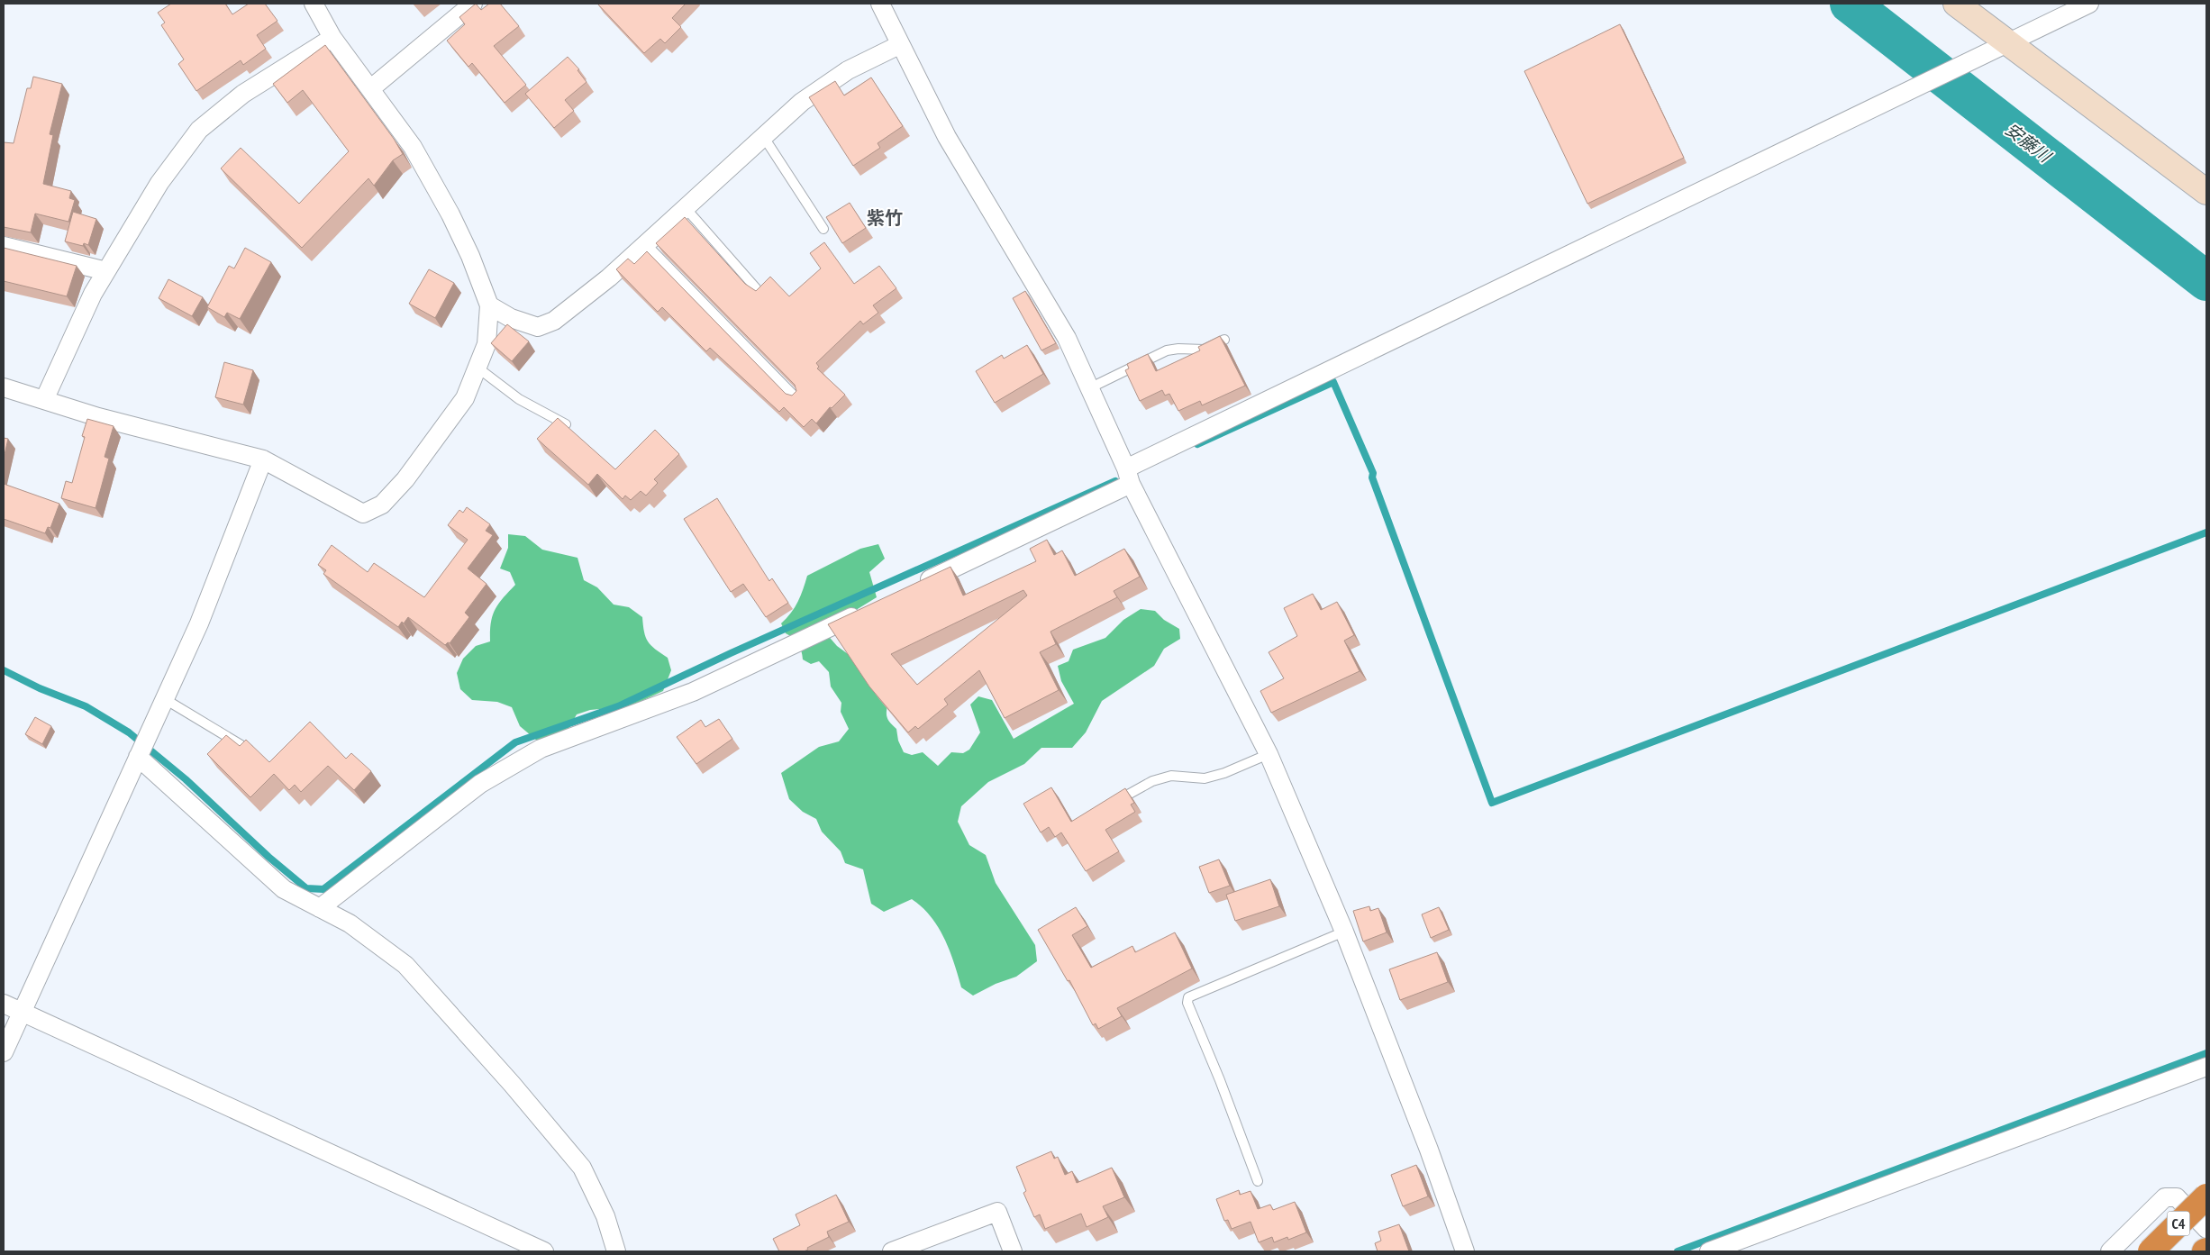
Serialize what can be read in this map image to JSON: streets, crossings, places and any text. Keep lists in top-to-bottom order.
{
  "streets": {
    "highway": ["C4"]
  },
  "districts": ["紫竹"],
  "water": ["安藤川"]
}
